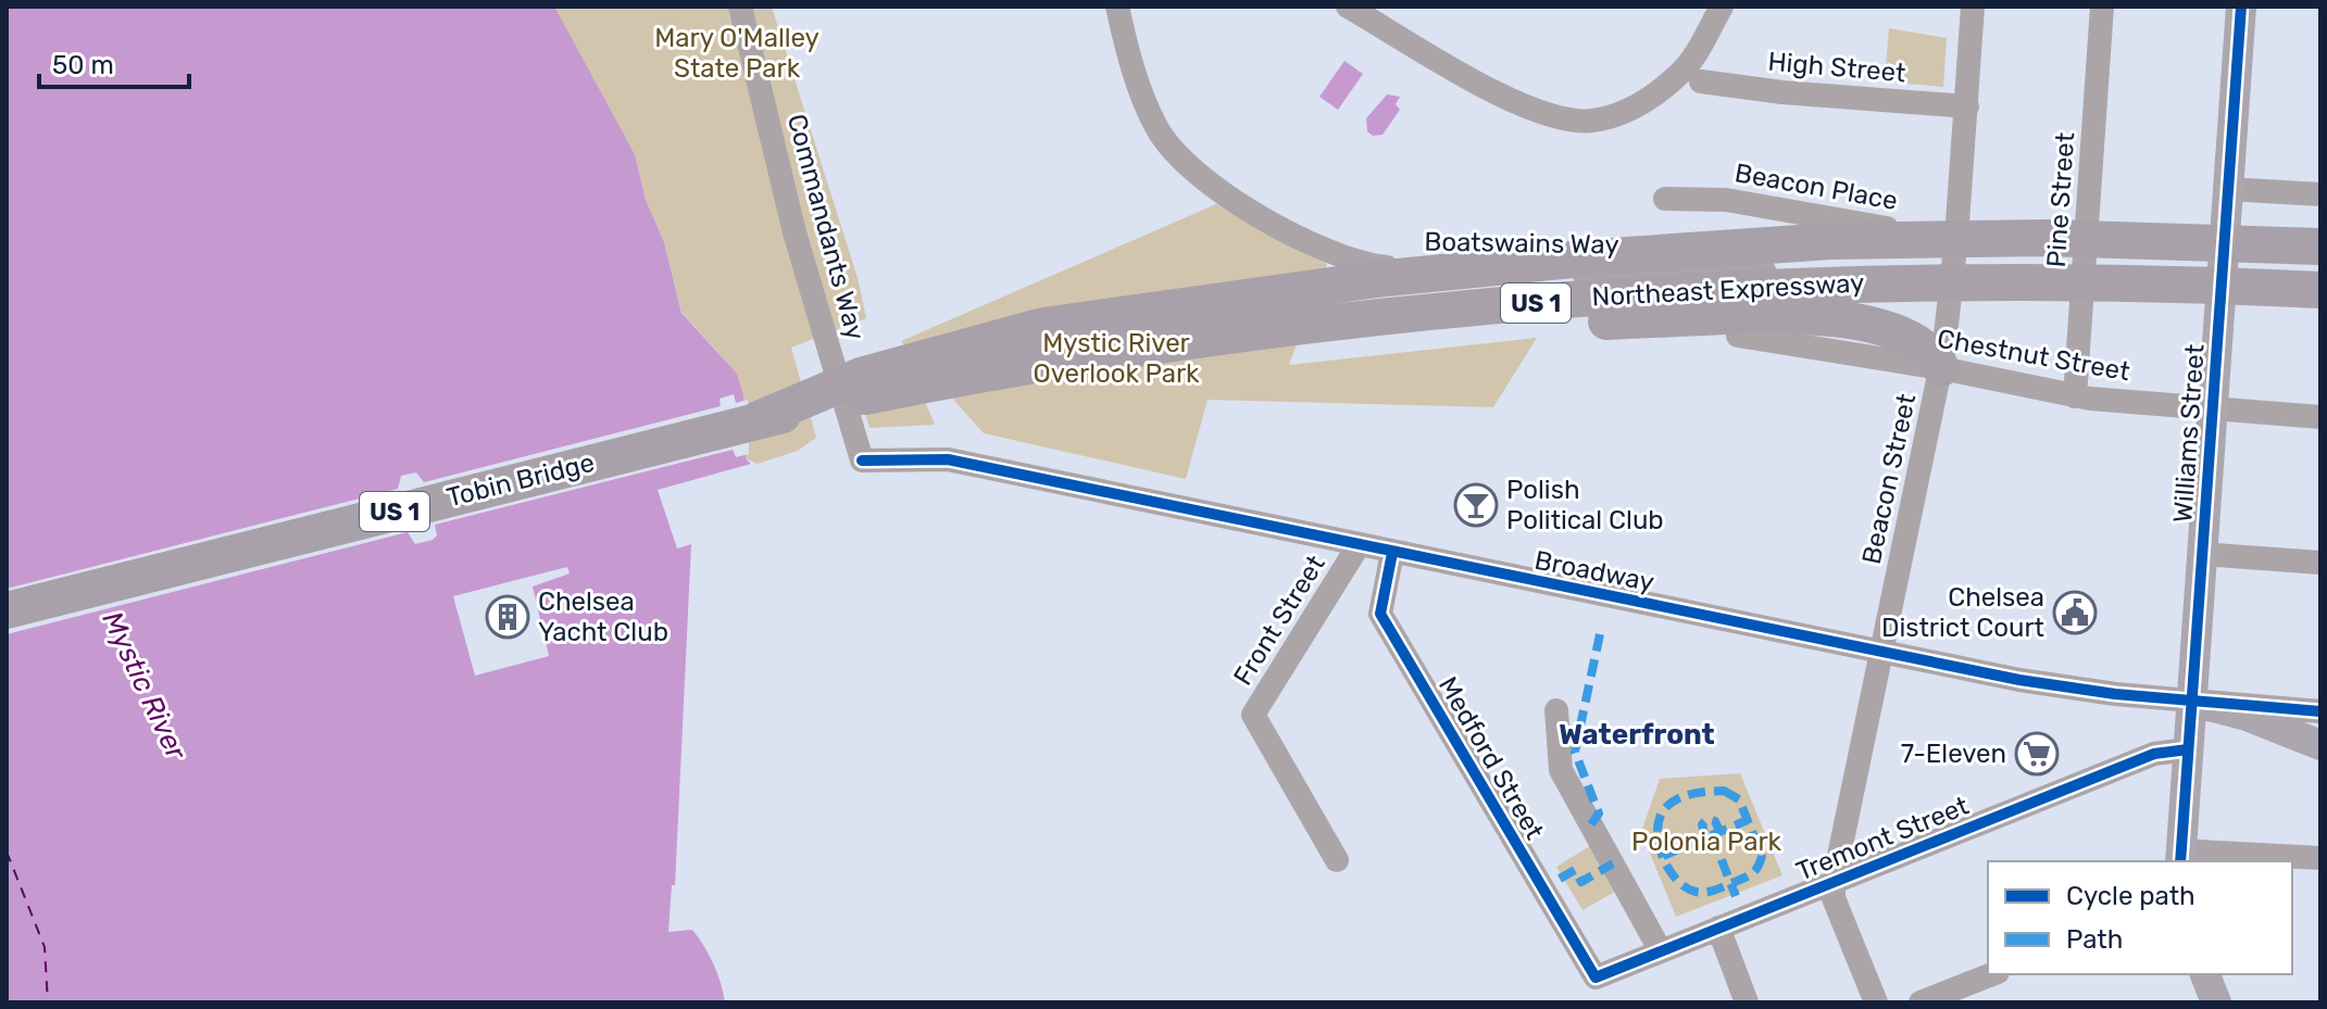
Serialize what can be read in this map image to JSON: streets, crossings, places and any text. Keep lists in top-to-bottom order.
{
  "streets": {
    "highway": ["Northeast Expressway", "US 1", "Tobin Bridge"],
    "main road": ["Williams Street"],
    "street": [
      "High Street",
      "Beacon Place",
      "Pine Street",
      "Commandants Way",
      "Boatswains Way",
      "Chestnut Street",
      "Beacon Street",
      "Broadway",
      "Front Street",
      "Medford Street",
      "Tremont Street"
    ]
  },
  "crossings": [
    ["High Street", "Beacon Street"],
    ["Beacon Place", "Beacon Street"],
    ["Pine Street", "Chestnut Street"],
    ["Commandants Way", "Broadway"],
    ["Boatswains Way", "Beacon Street"],
    ["Northeast Expressway", "Tobin Bridge"],
    ["Chestnut Street", "Williams Street"],
    ["Chestnut Street", "Beacon Street"],
    ["Williams Street", "Broadway"],
    ["Williams Street", "Tremont Street"],
    ["Beacon Street", "Broadway"],
    ["Beacon Street", "Tremont Street"],
    ["Broadway", "Front Street"],
    ["Broadway", "Medford Street"],
    ["Medford Street", "Tremont Street"]
  ],
  "districts": ["Waterfront"],
  "water": ["Mystic River"],
  "parks": ["Mary O'Malley State Park", "Mystic River Overlook Park", "Polonia Park"],
  "places": {
    "bar": ["Polish Political Club"],
    "public building": ["Chelsea District Court"],
    "building": ["Chelsea Yacht Club"],
    "supermarket": ["7-Eleven"]
  },
  "legend": ["Cycle path", "Path"],
  "scale_bar": "50 m"
}
